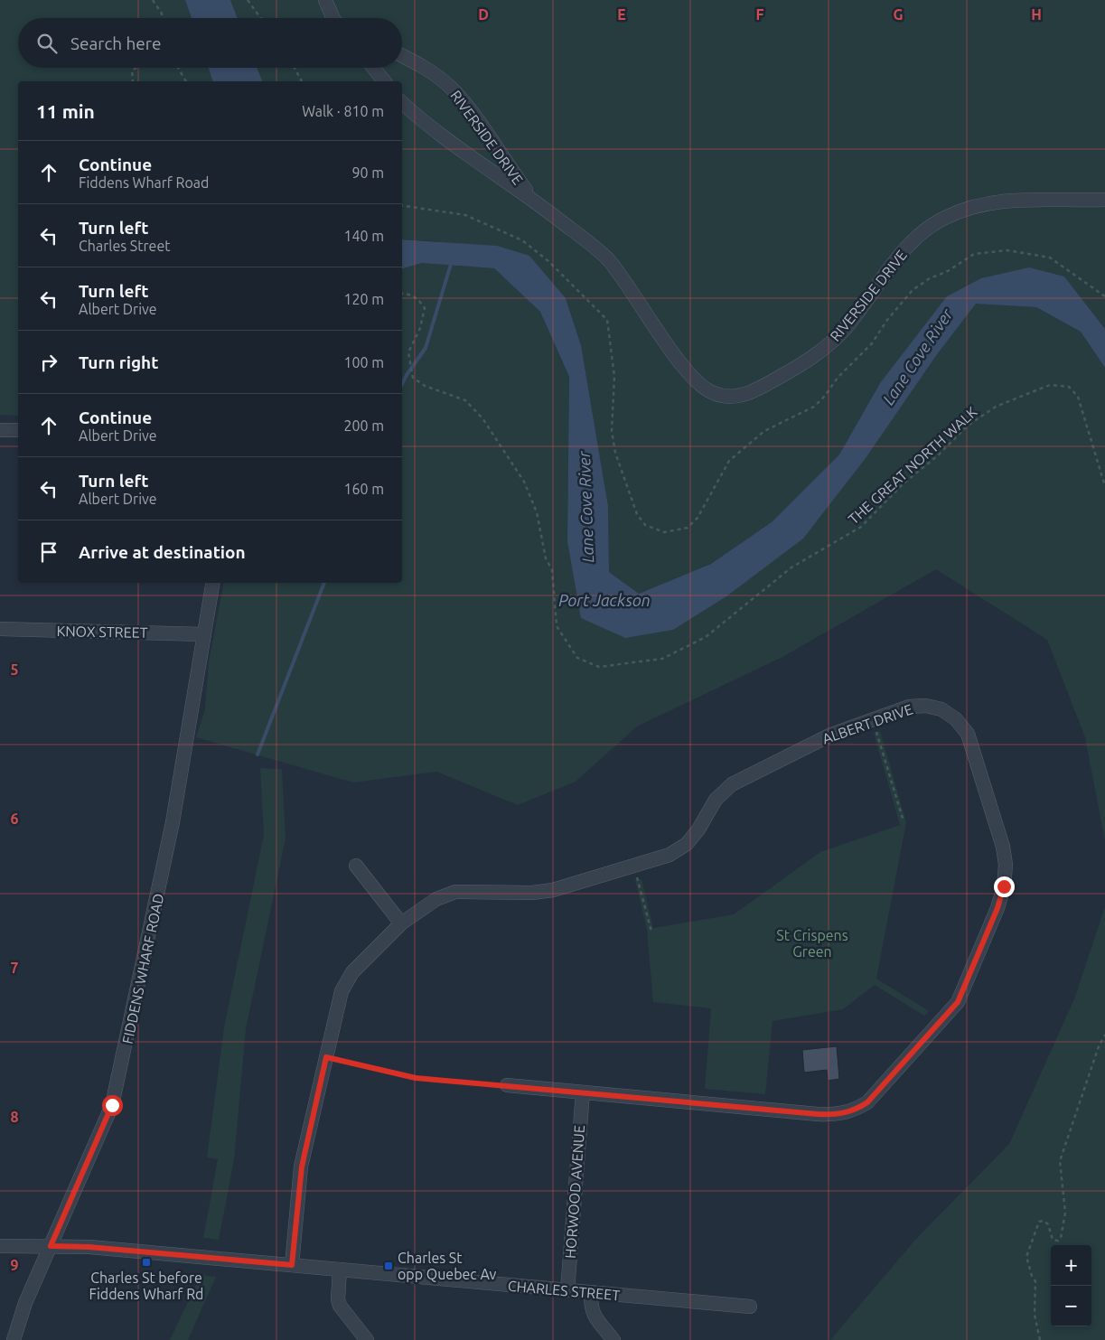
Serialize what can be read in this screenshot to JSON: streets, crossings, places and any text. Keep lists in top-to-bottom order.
{
  "streets": {
    "street": [
      "RIVERSIDE DRIVE",
      "KNOX STREET",
      "ALBERT DRIVE",
      "FIDDENS WHARF ROAD",
      "HORWOOD AVENUE",
      "CHARLES STREET"
    ],
    "path": ["THE GREAT NORTH WALK"]
  },
  "crossings": [
    ["KNOX STREET", "FIDDENS WHARF ROAD"],
    ["ALBERT DRIVE", "HORWOOD AVENUE"],
    ["ALBERT DRIVE", "CHARLES STREET"],
    ["FIDDENS WHARF ROAD", "CHARLES STREET"],
    ["HORWOOD AVENUE", "CHARLES STREET"]
  ],
  "water": ["Lane Cove River", "Port Jackson"],
  "parks": ["St Crispens Green"],
  "places": {
    "transit": ["Charles St before Fiddens Wharf Rd", "Charles St opp Quebec Av"]
  },
  "page": {
    "search": "Search here",
    "heading": ["11 min", "Walk · 810 m"],
    "list": [
      ["Continue", "Fiddens Wharf Road", "90 m"],
      ["Turn left", "Charles Street", "140 m"],
      ["Turn left", "Albert Drive", "120 m"],
      ["Turn right", "100 m"],
      ["Continue", "Albert Drive", "200 m"],
      ["Turn left", "Albert Drive", "160 m"],
      "Arrive at destination"
    ],
    "map_buttons": ["+", "−"]
  },
  "grid": {
    "columns": [
      "D",
      "E",
      "F",
      "G",
      "H"
    ],
    "rows": [
      "5",
      "6",
      "7",
      "8",
      "9"
    ]
  }
}
